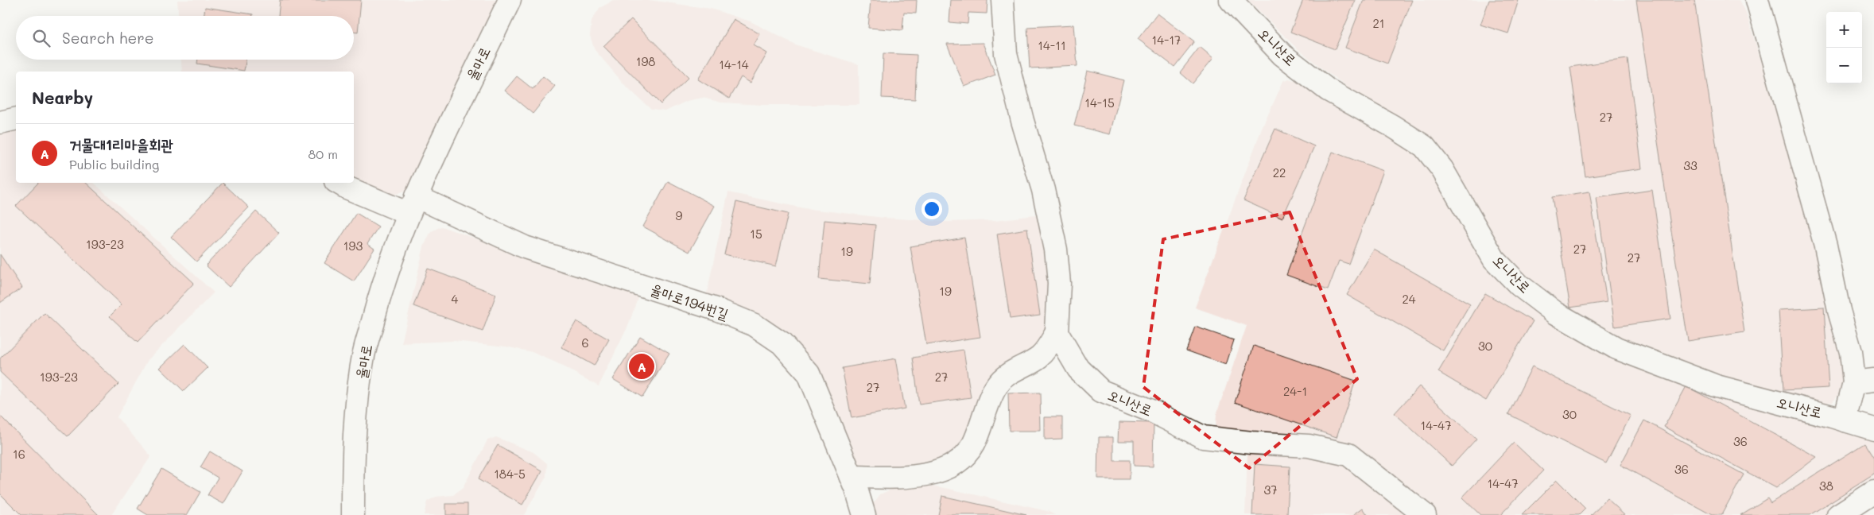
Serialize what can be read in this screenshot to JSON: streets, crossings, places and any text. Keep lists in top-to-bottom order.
{
  "streets": {
    "street": ["오니산로", "율마로", "율마로194번길"]
  },
  "crossings": [
    ["율마로", "율마로194번길"]
  ],
  "house_numbers": [
    "21",
    "14-17",
    "14-11",
    "198",
    "14-14",
    "14-15",
    "27",
    "33",
    "22",
    "9",
    "15",
    "193-23",
    "193",
    "27",
    "19",
    "27",
    "19",
    "4",
    "24",
    "6",
    "30",
    "193-23",
    "27",
    "27",
    "24-1",
    "30",
    "14-47",
    "36",
    "16",
    "36",
    "184-5",
    "14-47",
    "38",
    "37"
  ],
  "page": {
    "map_buttons": ["+", "−"],
    "search": "Search here",
    "heading": "Nearby",
    "list": [
      {
        "mark": "A",
        "name": "거물대1리마을회관",
        "note": "Public building",
        "value": "80 m"
      }
    ],
    "pins": "A"
  }
}
